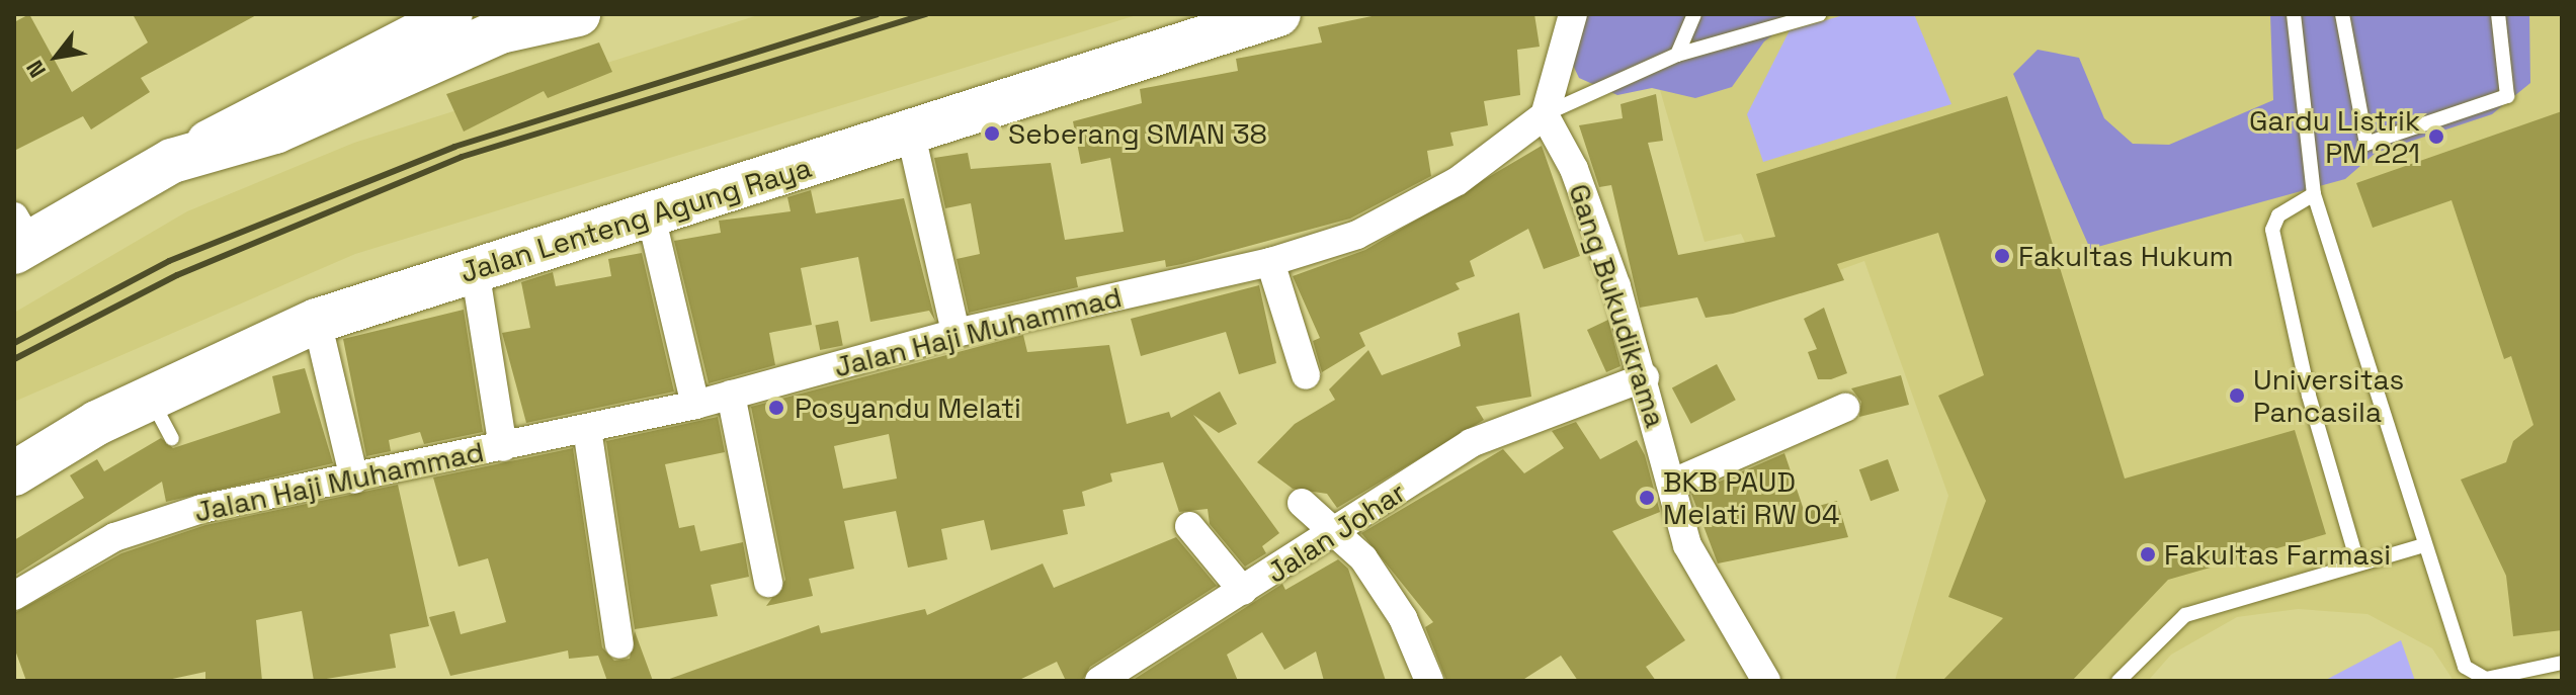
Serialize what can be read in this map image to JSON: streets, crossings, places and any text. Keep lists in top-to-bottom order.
{
  "streets": {
    "main road": ["Jalan Lenteng Agung Raya"],
    "street": ["Gang Bukudikrama", "Jalan Haji Muhammad", "Jalan Johar"]
  },
  "crossings": [
    ["Gang Bukudikrama", "Jalan Haji Muhammad"],
    ["Gang Bukudikrama", "Jalan Johar"]
  ],
  "places": [
    "Seberang SMAN 38",
    "Gardu Listrik PM 221",
    "Fakultas Hukum",
    "Universitas Pancasila",
    "Posyandu Melati",
    "BKB PAUD Melati RW 04",
    "Fakultas Farmasi"
  ],
  "north": "bottom left"
}
